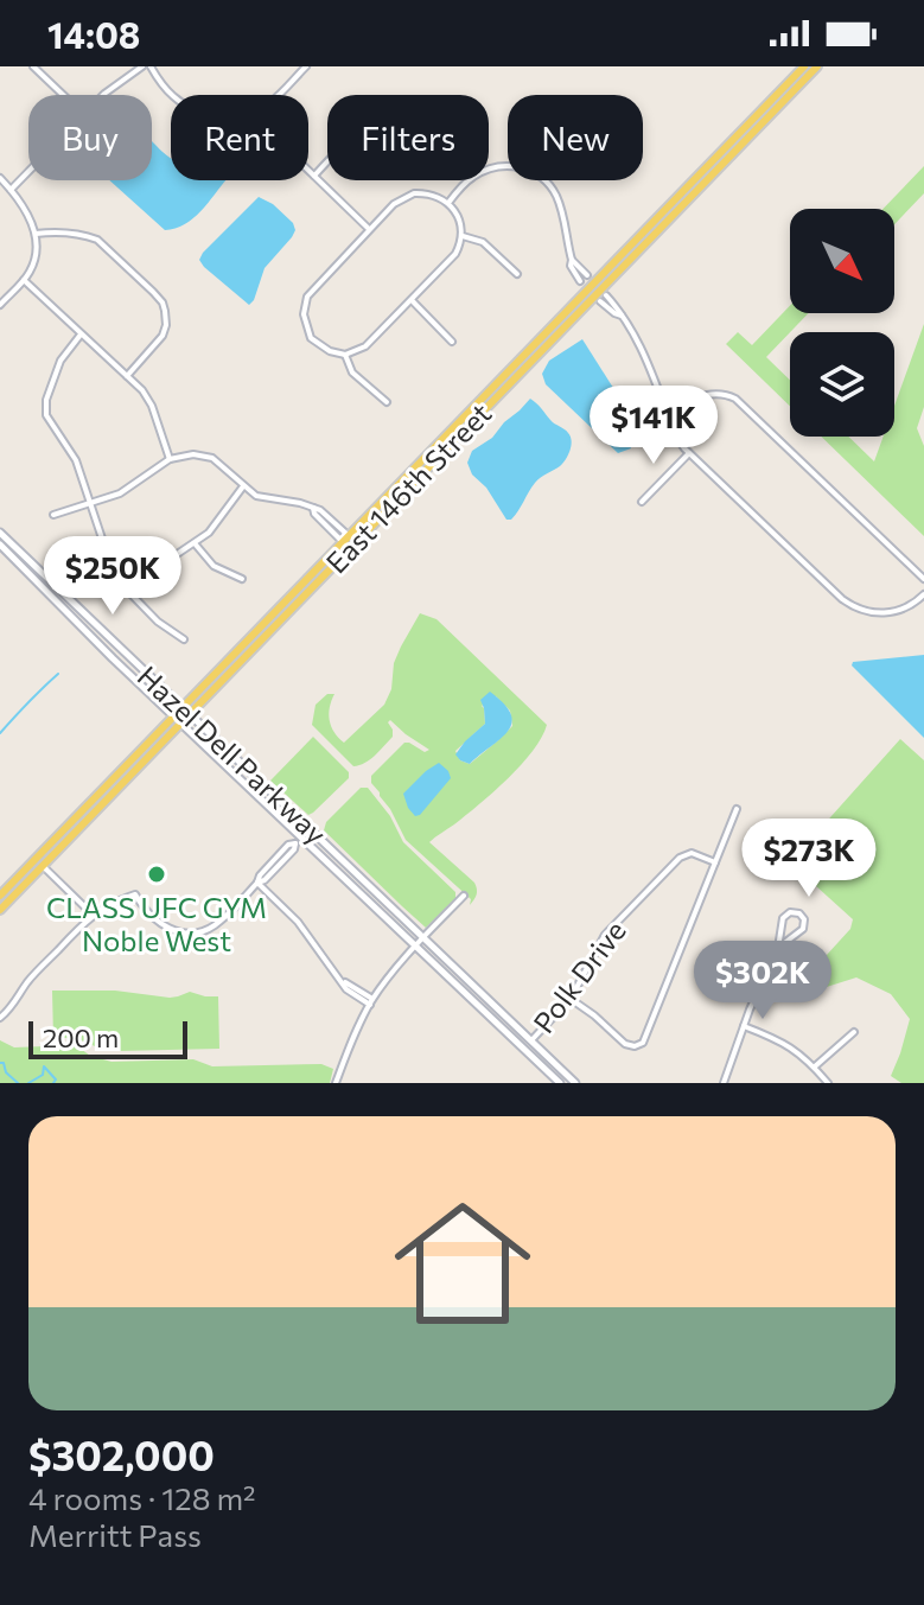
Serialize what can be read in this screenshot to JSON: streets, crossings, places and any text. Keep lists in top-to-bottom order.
{
  "streets": {
    "main road": ["East 146th Street", "Hazel Dell Parkway"],
    "street": ["Polk Drive"]
  },
  "crossings": [
    ["East 146th Street", "Hazel Dell Parkway"],
    ["Hazel Dell Parkway", "Polk Drive"]
  ],
  "places": ["CLASS UFC GYM Noble West"],
  "scale_bar": "200 m",
  "north": "bottom right",
  "page": {
    "status": "14:08",
    "chip": [
      "Buy",
      "Rent",
      "Filters",
      "New"
    ],
    "price": [
      "$141K",
      "$250K",
      "$273K",
      "$302K"
    ],
    "scale": "200 m",
    "list": [
      {
        "name": "$302,000",
        "note": "4 rooms · 128 m² · Merritt Pass"
      }
    ]
  }
}
